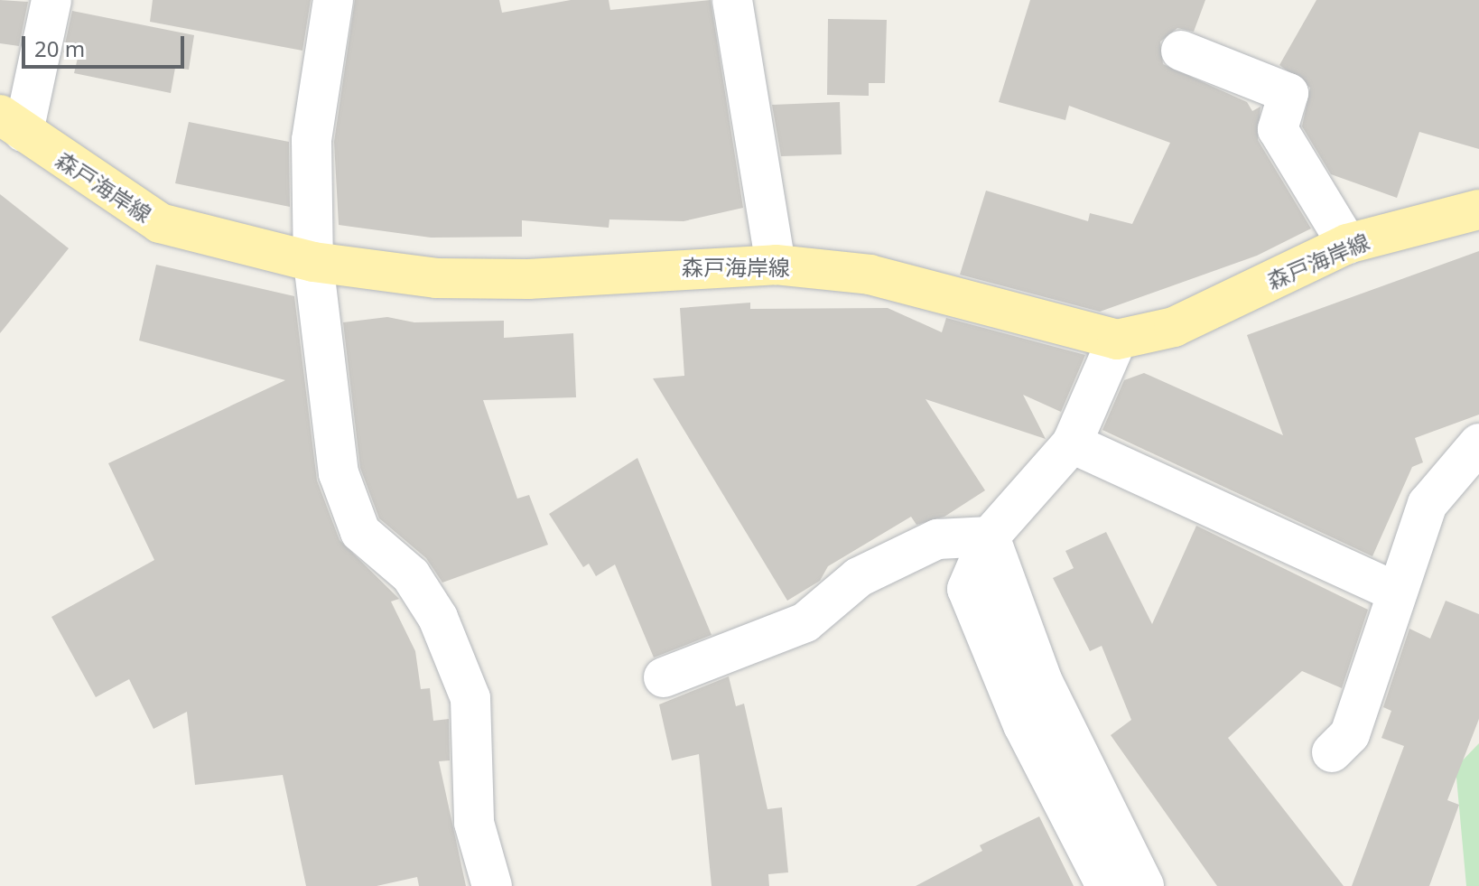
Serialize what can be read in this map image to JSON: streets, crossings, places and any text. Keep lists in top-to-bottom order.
{
  "streets": {
    "main road": ["森戸海岸線"]
  },
  "scale_bar": "20 m"
}
